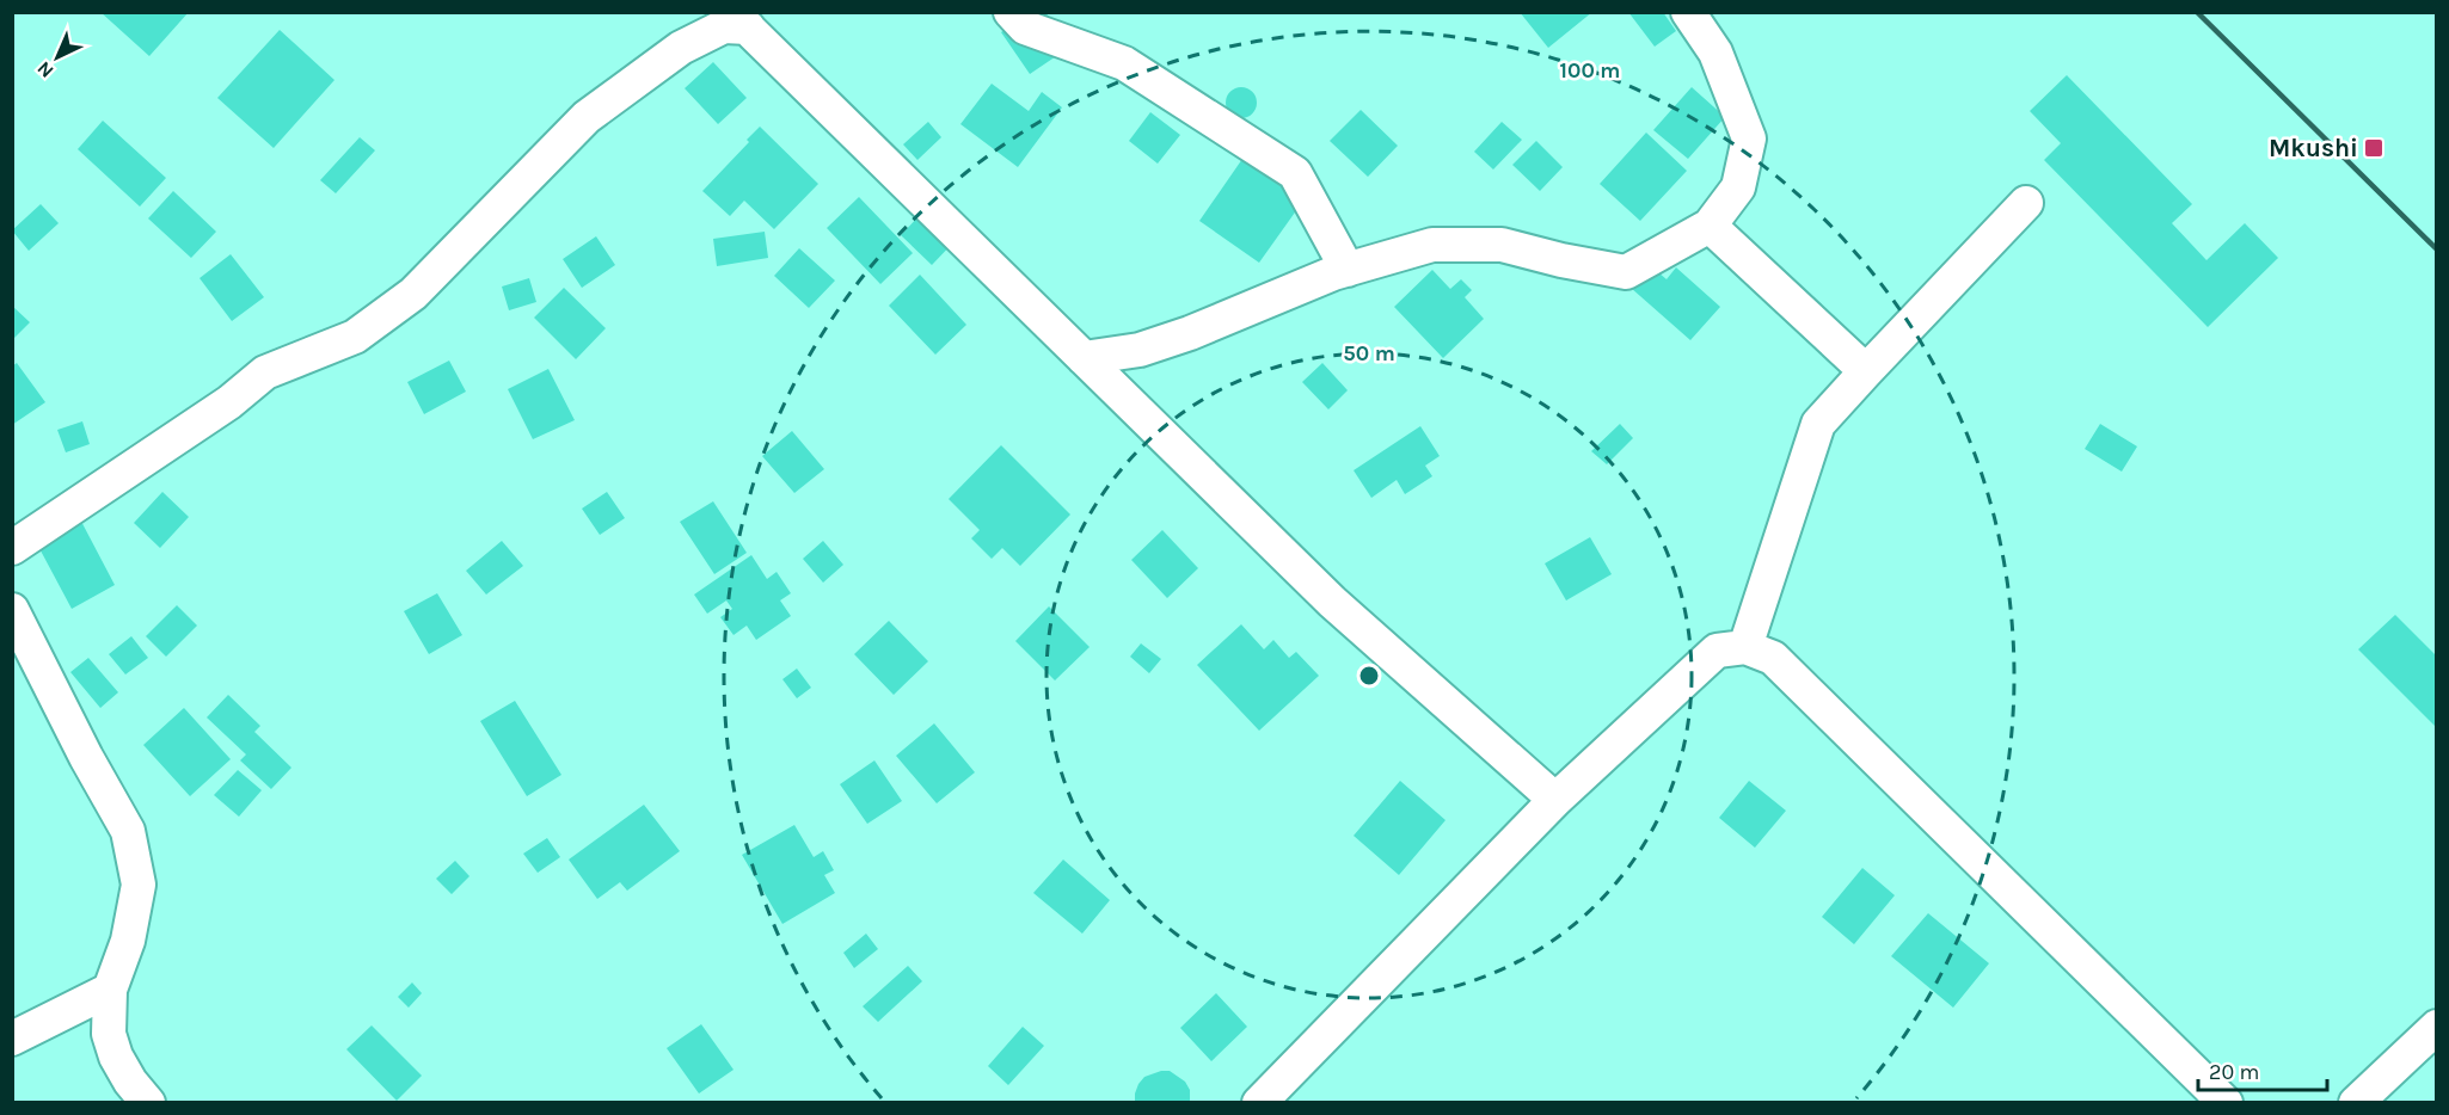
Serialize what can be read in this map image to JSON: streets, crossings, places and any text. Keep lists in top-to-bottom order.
{
  "places": {
    "transit": ["Mkushi"]
  },
  "scale_bar": "20 m",
  "north": "bottom left",
  "rings": ["100 m", "50 m"]
}
